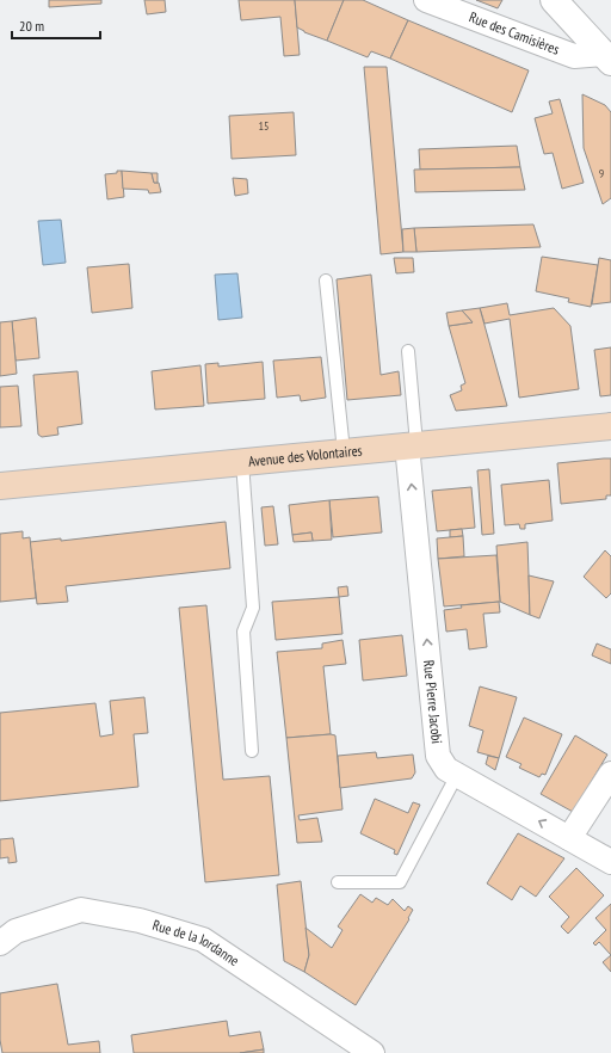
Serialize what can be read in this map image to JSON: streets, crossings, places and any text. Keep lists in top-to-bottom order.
{
  "streets": {
    "main road": ["Avenue des Volontaires"],
    "street": ["Rue des Camisières", "Rue Pierre Jacobi", "Rue de la Jordanne"]
  },
  "crossings": [
    ["Avenue des Volontaires", "Rue Pierre Jacobi"]
  ],
  "one_way": ["Rue Pierre Jacobi"],
  "house_numbers": ["15", "9"],
  "scale_bar": "20 m"
}
